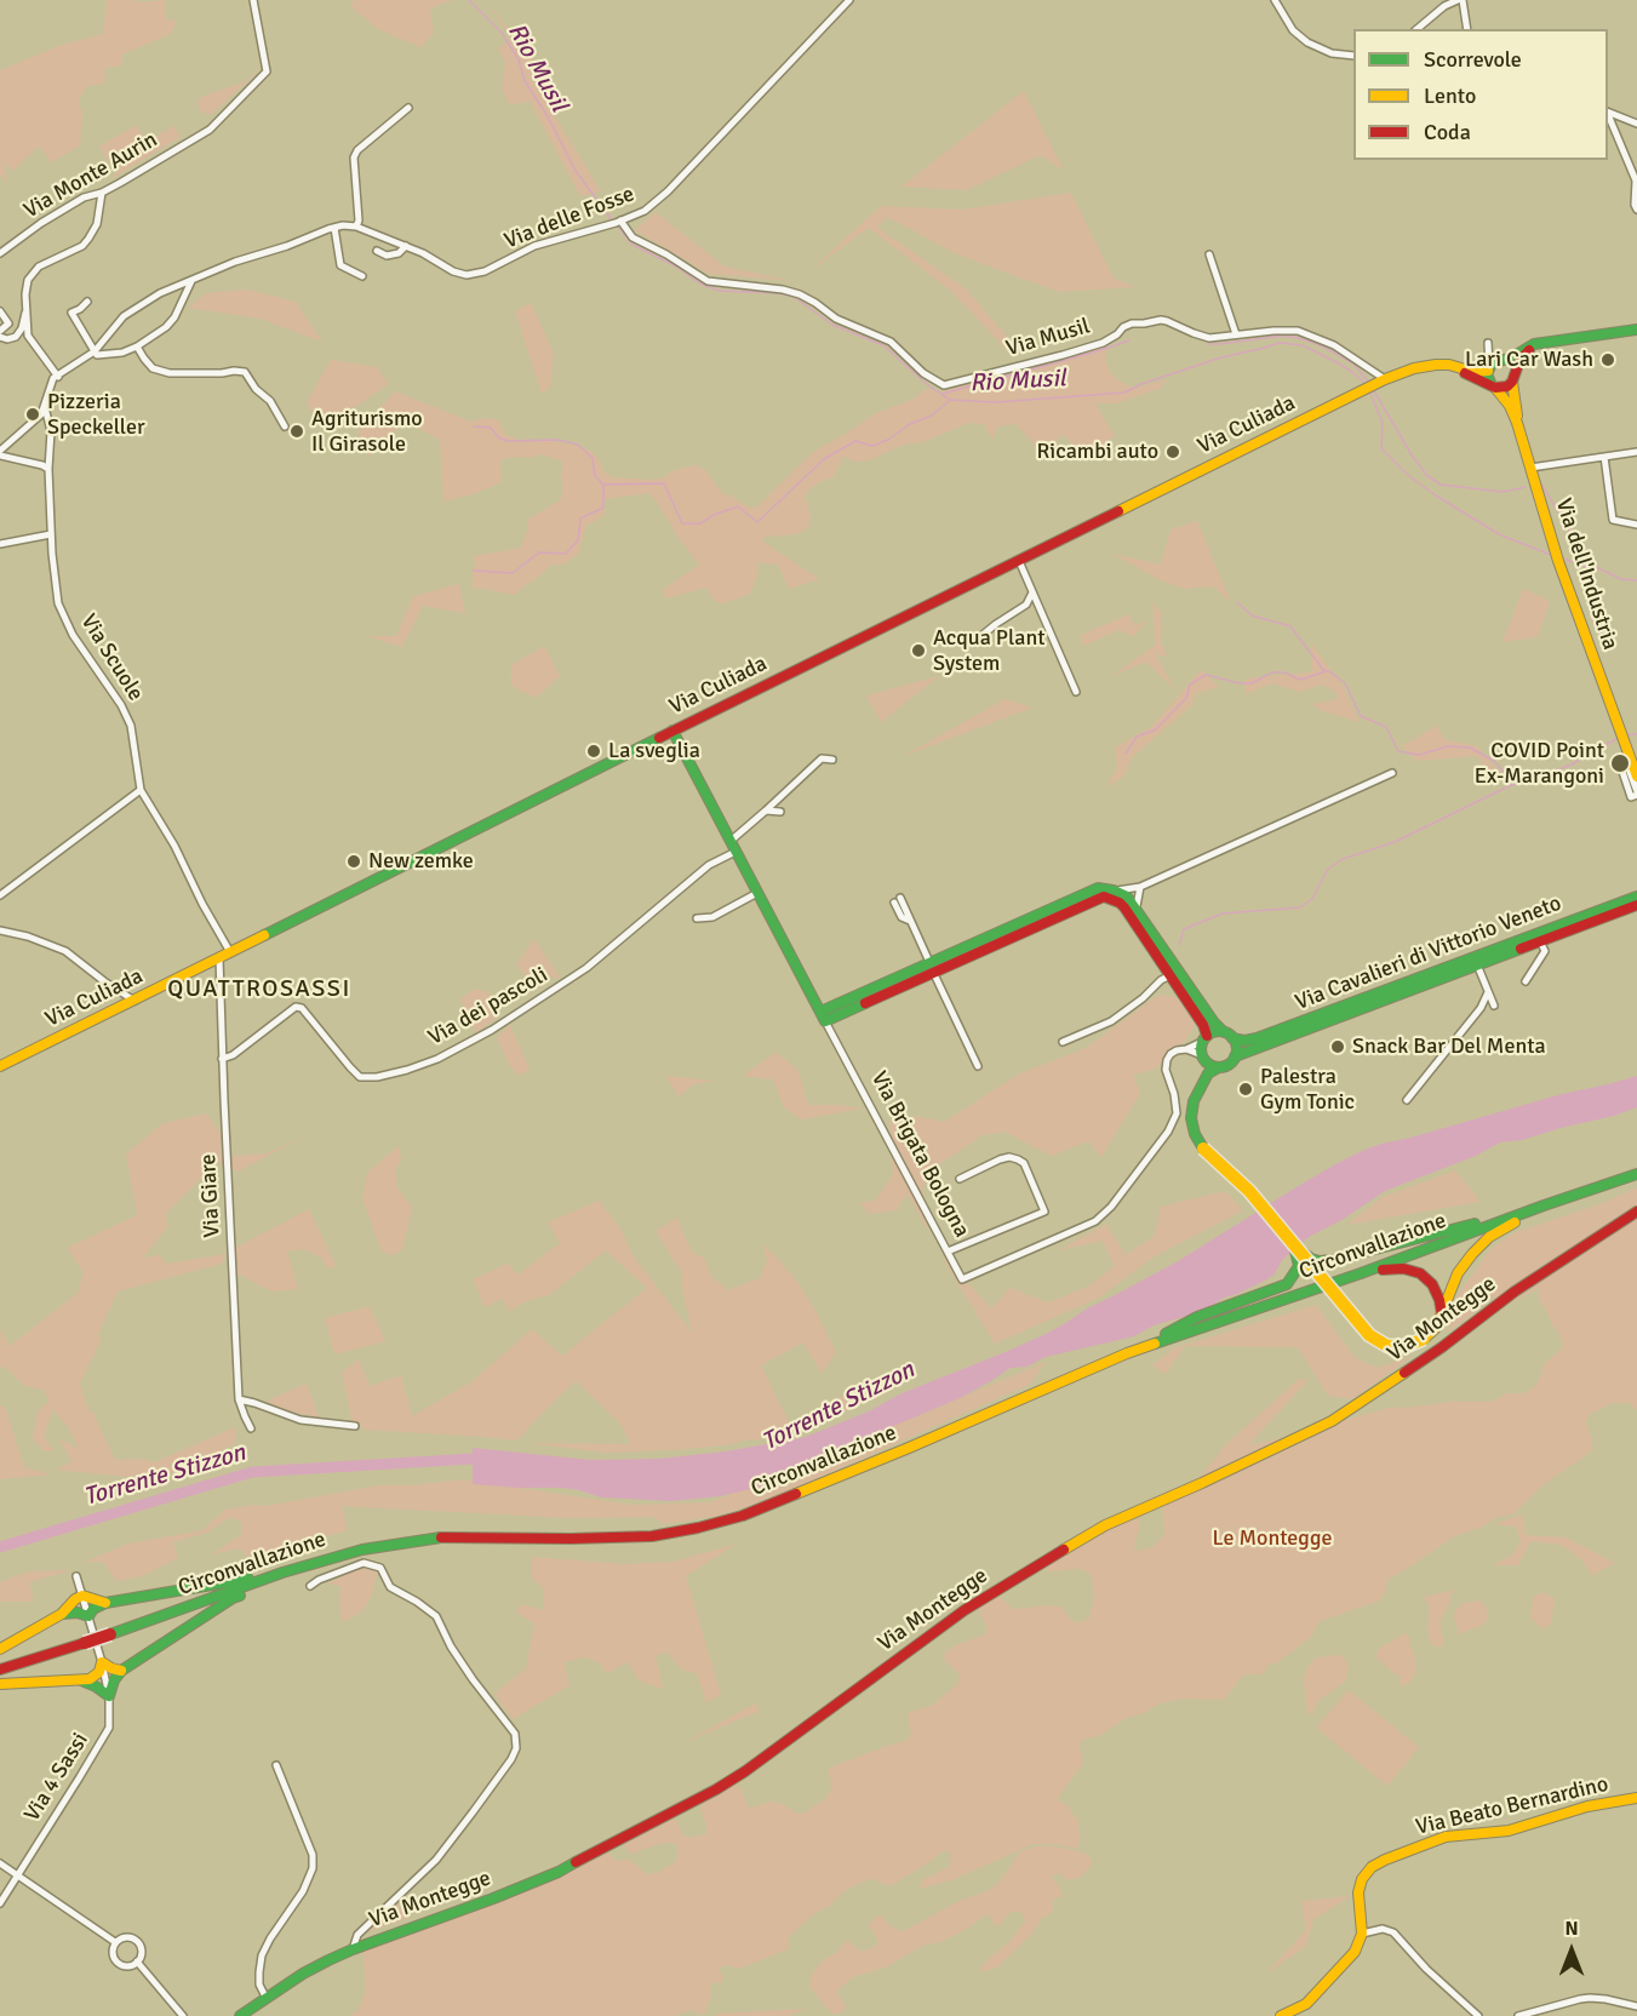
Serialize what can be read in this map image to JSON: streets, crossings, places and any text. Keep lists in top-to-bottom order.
{
  "streets": {
    "main road": [
      "Via Culiada",
      "Via dell'Industria",
      "Via Cavalieri di Vittorio Veneto",
      "Via Brigata Bologna",
      "Circonvallazione",
      "Via Montegge",
      "Via Beato Bernardino"
    ],
    "street": [
      "Via Monte Aurin",
      "Via delle Fosse",
      "Via Musil",
      "Via Scuole",
      "Via dei pascoli",
      "Via Giare",
      "Via 4 Sassi"
    ]
  },
  "crossings": [
    ["Via delle Fosse", "Via Musil"],
    ["Via Musil", "Via Culiada"],
    ["Via Culiada", "Via dell'Industria"],
    ["Via Culiada", "Via Scuole"],
    ["Via Culiada", "Via Brigata Bologna"],
    ["Via Culiada", "Via Giare"],
    ["Via Scuole", "Via Giare"],
    ["Via dei pascoli", "Via Brigata Bologna"],
    ["Via dei pascoli", "Via Giare"]
  ],
  "districts": ["QUATTROSASSI"],
  "water": ["Rio Musil", "Torrente Stizzon"],
  "parks": ["Le Montegge"],
  "places": [
    "Lari Car Wash",
    "Pizzeria Speckeller",
    "Agriturismo Il Girasole",
    "Ricambi auto",
    "Acqua Plant System",
    "La sveglia",
    "COVID Point Ex-Marangoni",
    "New zemke",
    "Snack Bar Del Menta",
    "Palestra Gym Tonic"
  ],
  "legend": ["Scorrevole", "Lento", "Coda"],
  "north": "top"
}
